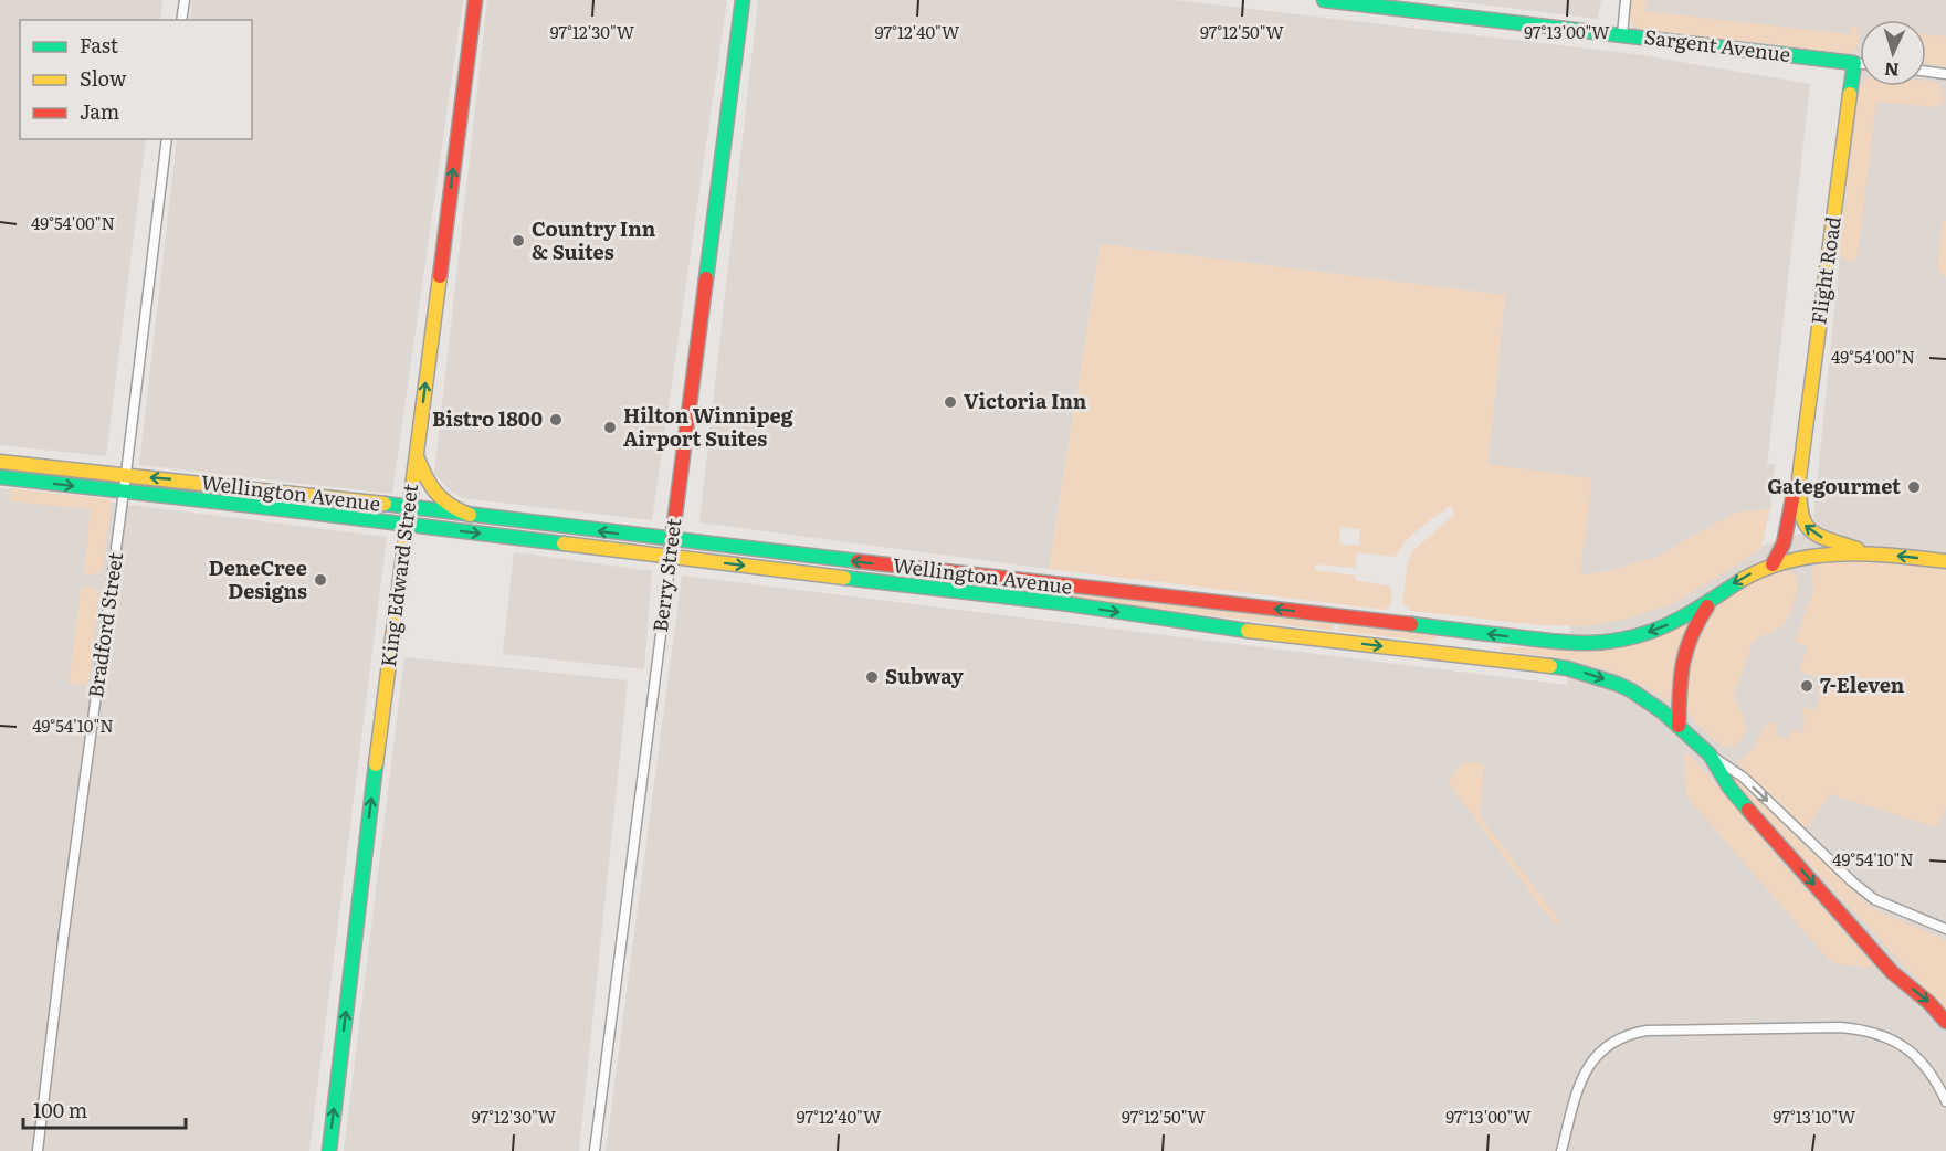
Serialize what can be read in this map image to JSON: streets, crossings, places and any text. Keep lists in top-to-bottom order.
{
  "streets": {
    "main road": [
      "Sargent Avenue",
      "Flight Road",
      "Wellington Avenue",
      "King Edward Street",
      "Berry Street"
    ],
    "street": ["Bradford Street"]
  },
  "crossings": [
    ["Sargent Avenue", "Flight Road"],
    ["Wellington Avenue", "King Edward Street"],
    ["Wellington Avenue", "Berry Street"],
    ["Wellington Avenue", "Bradford Street"]
  ],
  "one_way": ["King Edward Street"],
  "places": [
    "Country Inn & Suites",
    "Victoria Inn",
    "Bistro 1800",
    "Hilton Winnipeg Airport Suites",
    "Gategourmet",
    "DeneCree Designs",
    "Subway",
    "7-Eleven"
  ],
  "legend": ["Fast", "Slow", "Jam"],
  "scale_bar": "100 m",
  "north": "bottom",
  "coordinates": [
    "97°12'30\"W",
    "97°12'40\"W",
    "97°12'50\"W",
    "97°13'00\"W",
    "49°54'00\"N",
    "49°54'10\"N",
    "97°13'10\"W"
  ]
}
